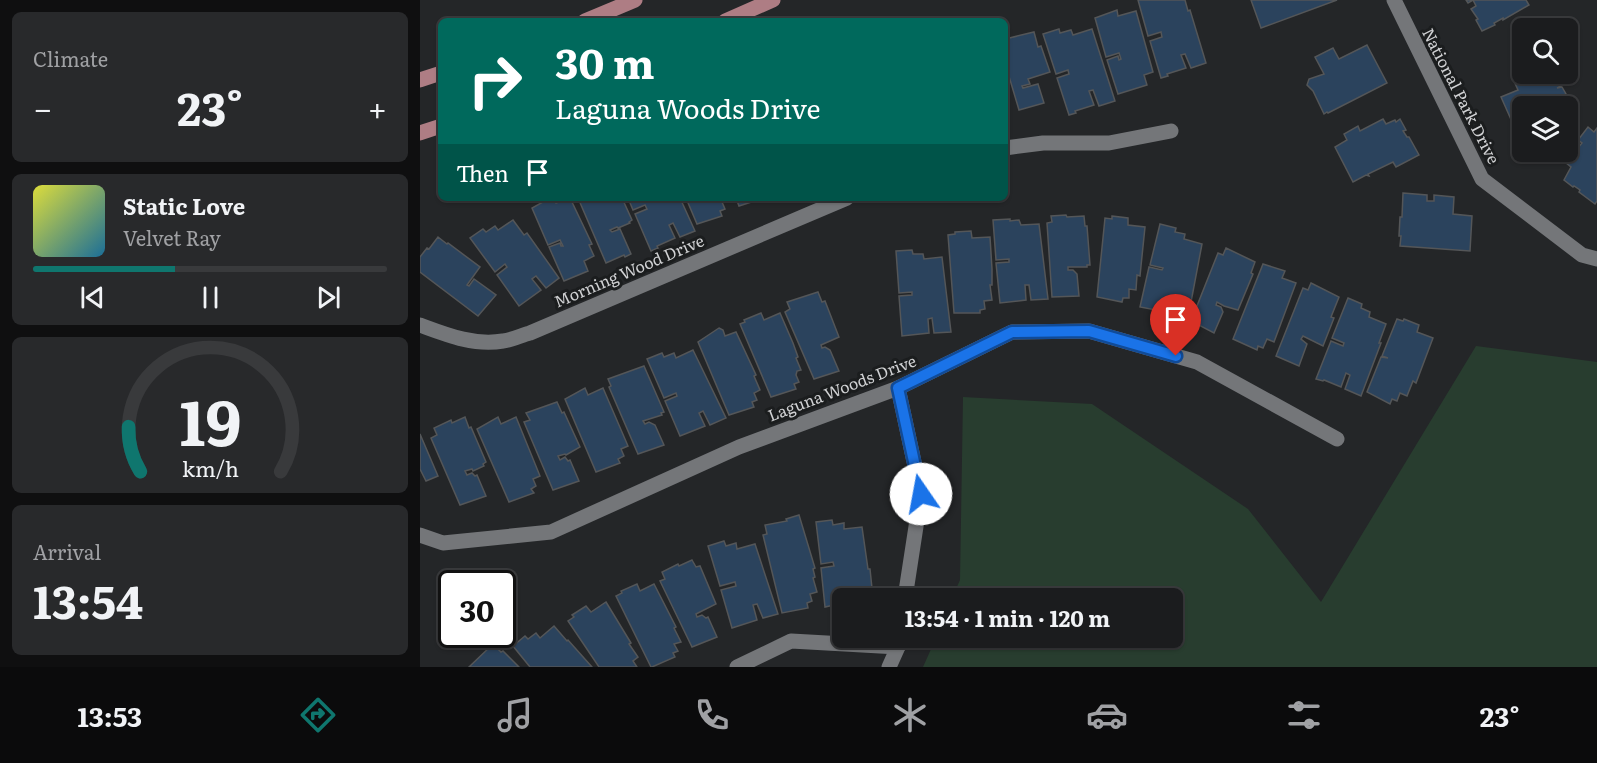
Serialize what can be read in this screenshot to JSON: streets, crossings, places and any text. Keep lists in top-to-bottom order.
{
  "streets": {
    "street": ["National Park Drive", "Morning Wood Drive", "Laguna Woods Drive"]
  },
  "page": {
    "tile": [
      "Climate",
      ["Arrival", "13:54"]
    ],
    "turn": ["30 m", "Laguna Woods Drive"],
    "heat": ["−", "23°", "+"],
    "then": "Then",
    "song": ["Static Love", "Velvet Ray"],
    "limit": "30",
    "trip": "13:54 · 1 min · 120 m",
    "tabs": ["13:53", "23°"],
    "gauge": ["19", "km/h"]
  }
}
